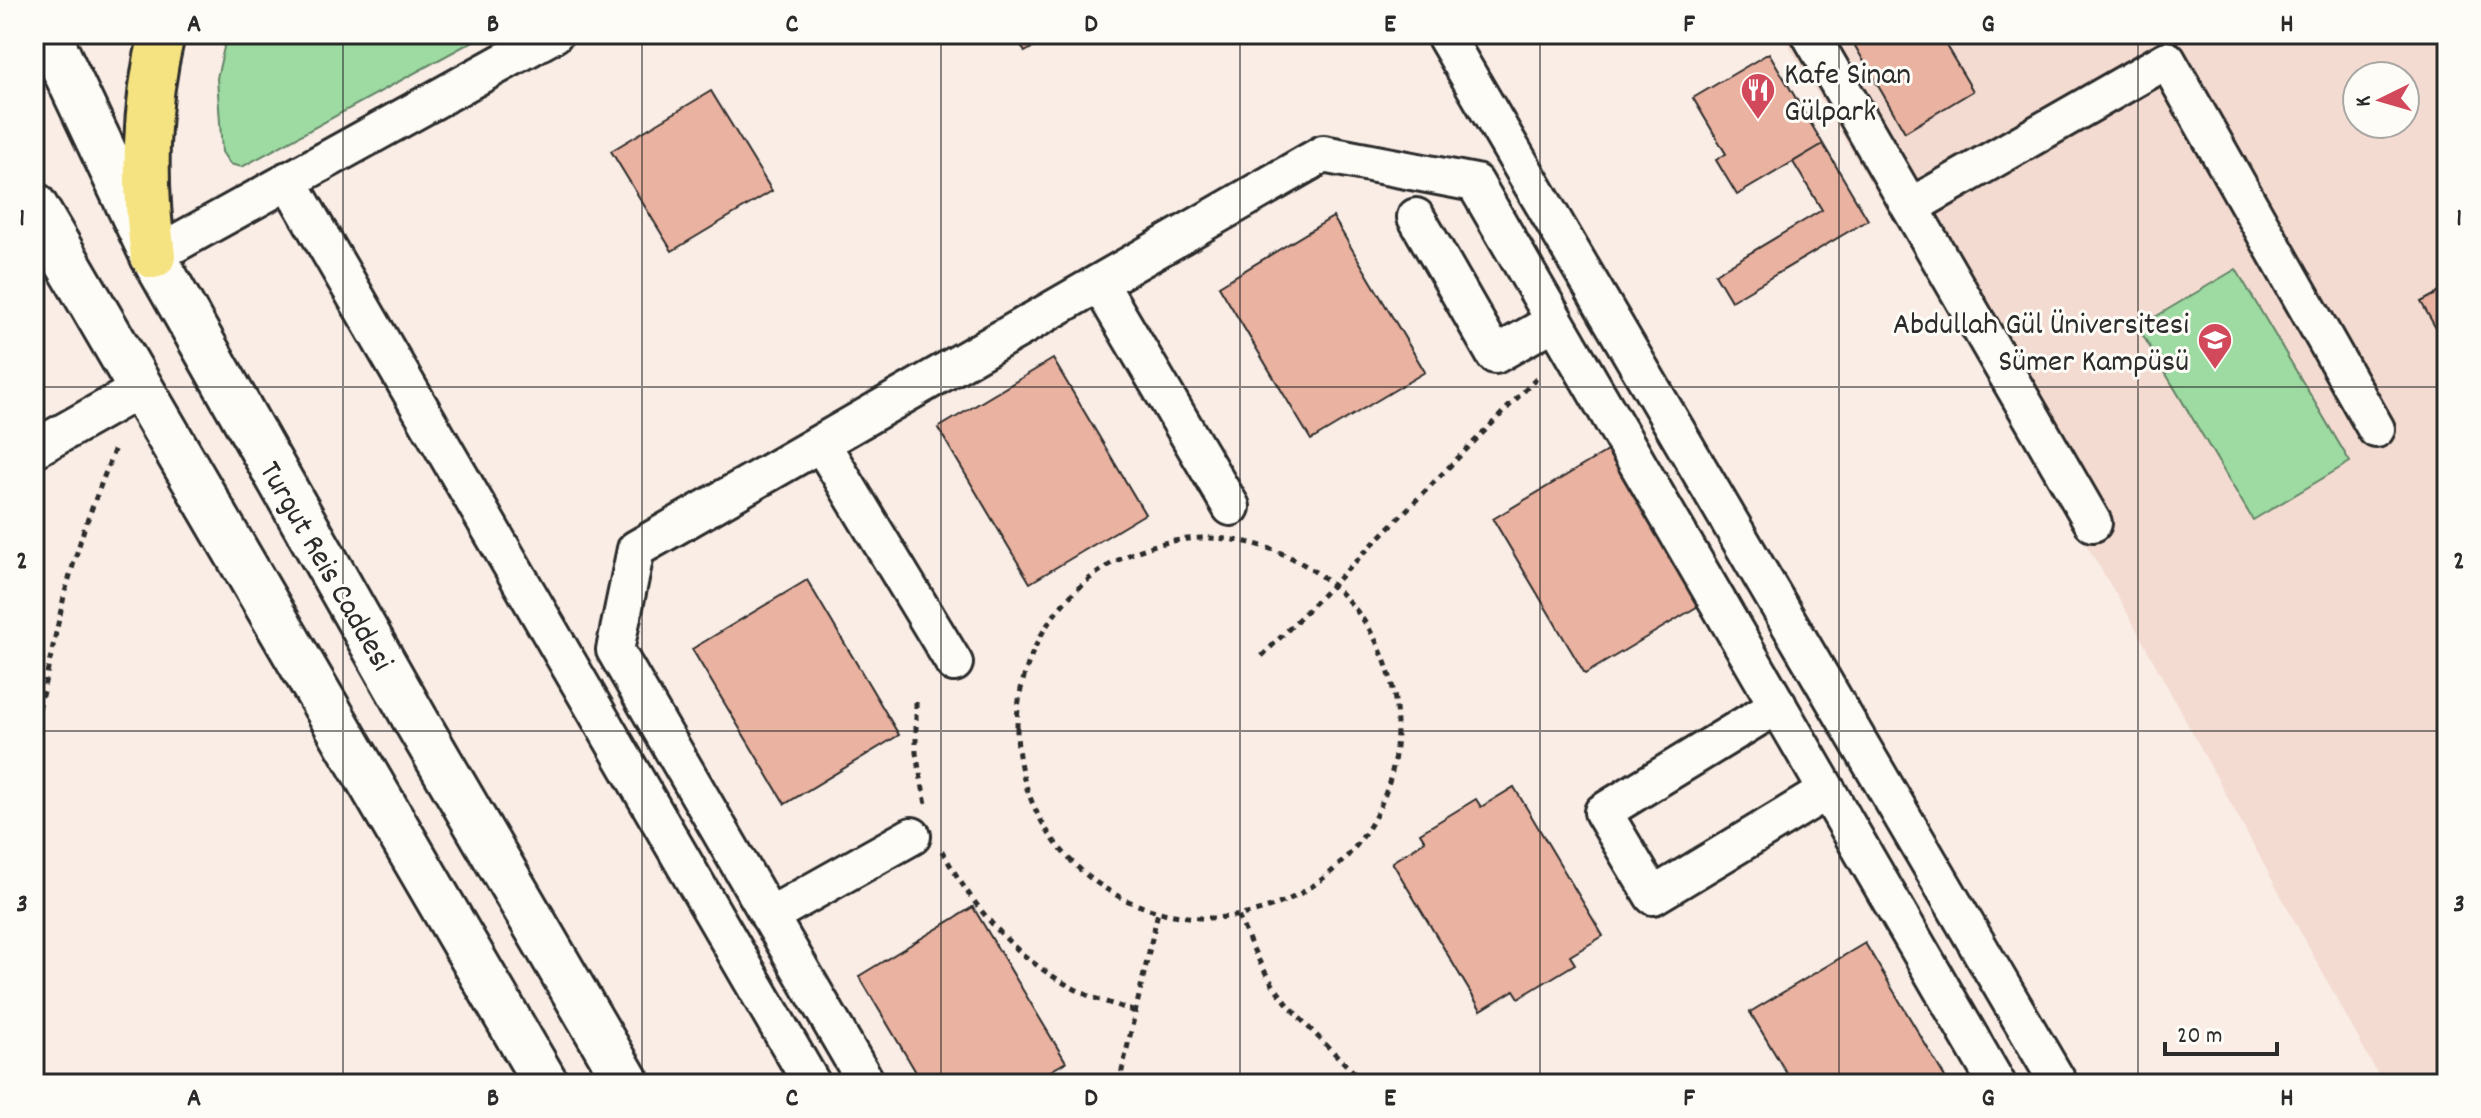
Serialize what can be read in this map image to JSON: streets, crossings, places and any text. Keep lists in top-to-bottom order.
{
  "streets": {
    "street": ["Turgut Reis Caddesi"]
  },
  "places": {
    "restaurant": ["Kafe Sinan Gülpark"],
    "school or university": ["Abdullah Gül Üniversitesi Sümer Kampüsü"]
  },
  "scale_bar": "20 m",
  "north": "left",
  "grid": {
    "columns": [
      "A",
      "B",
      "C",
      "D",
      "E",
      "F",
      "G",
      "H"
    ],
    "rows": ["1", "2", "3"]
  }
}
